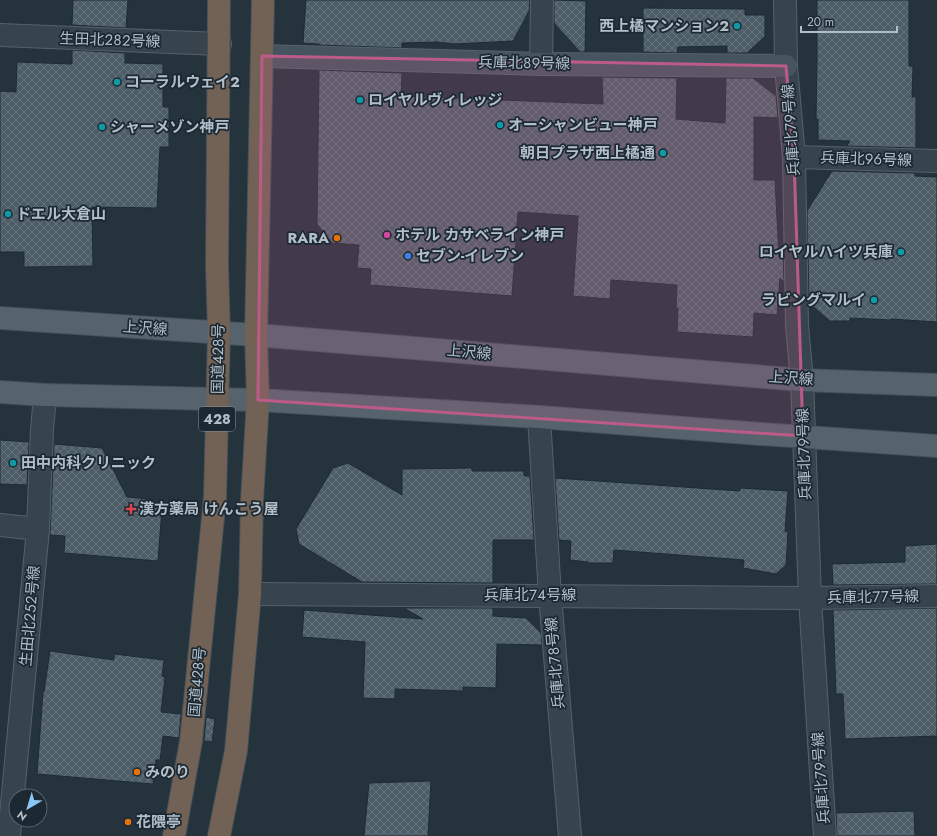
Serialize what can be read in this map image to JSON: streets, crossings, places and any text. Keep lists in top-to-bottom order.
{
  "streets": {
    "highway": ["国道428号", "428"],
    "main road": ["上沢線"],
    "street": [
      "生田北２８２号線",
      "兵庫北８９号線",
      "兵庫北７９号線",
      "兵庫北９６号線",
      "兵庫北７４号線",
      "兵庫北７７号線",
      "生田北２５２号線",
      "兵庫北７８号線"
    ]
  },
  "crossings": [
    ["生田北２８２号線", "国道428号"],
    ["兵庫北８９号線", "兵庫北７９号線"],
    ["兵庫北８９号線", "428"],
    ["兵庫北７９号線", "兵庫北９６号線"],
    ["兵庫北７９号線", "上沢線"],
    ["兵庫北７９号線", "兵庫北７４号線"],
    ["兵庫北７９号線", "兵庫北７７号線"],
    ["上沢線", "国道428号"],
    ["上沢線", "428"],
    ["428", "兵庫北７４号線"],
    ["兵庫北７４号線", "兵庫北７７号線"],
    ["兵庫北７４号線", "兵庫北７８号線"]
  ],
  "places": {
    "other": [
      "西上橘マンション2",
      "コーラルウェイ2",
      "ロイヤルヴィレッジ",
      "オーシャンビュー神戸",
      "シャーメゾン神戸",
      "朝日プラザ西上橘通",
      "ドエル大倉山",
      "ホテル カサベライン神戸",
      "RARA",
      "ロイヤルハイツ兵庫",
      "セブン-イレブン",
      "ラビングマルイ",
      "田中内科クリニック",
      "みのり",
      "花隈亭"
    ],
    "health": ["漢方薬局 けんこう屋"]
  },
  "scale_bar": "20 m",
  "north": "bottom left"
}
